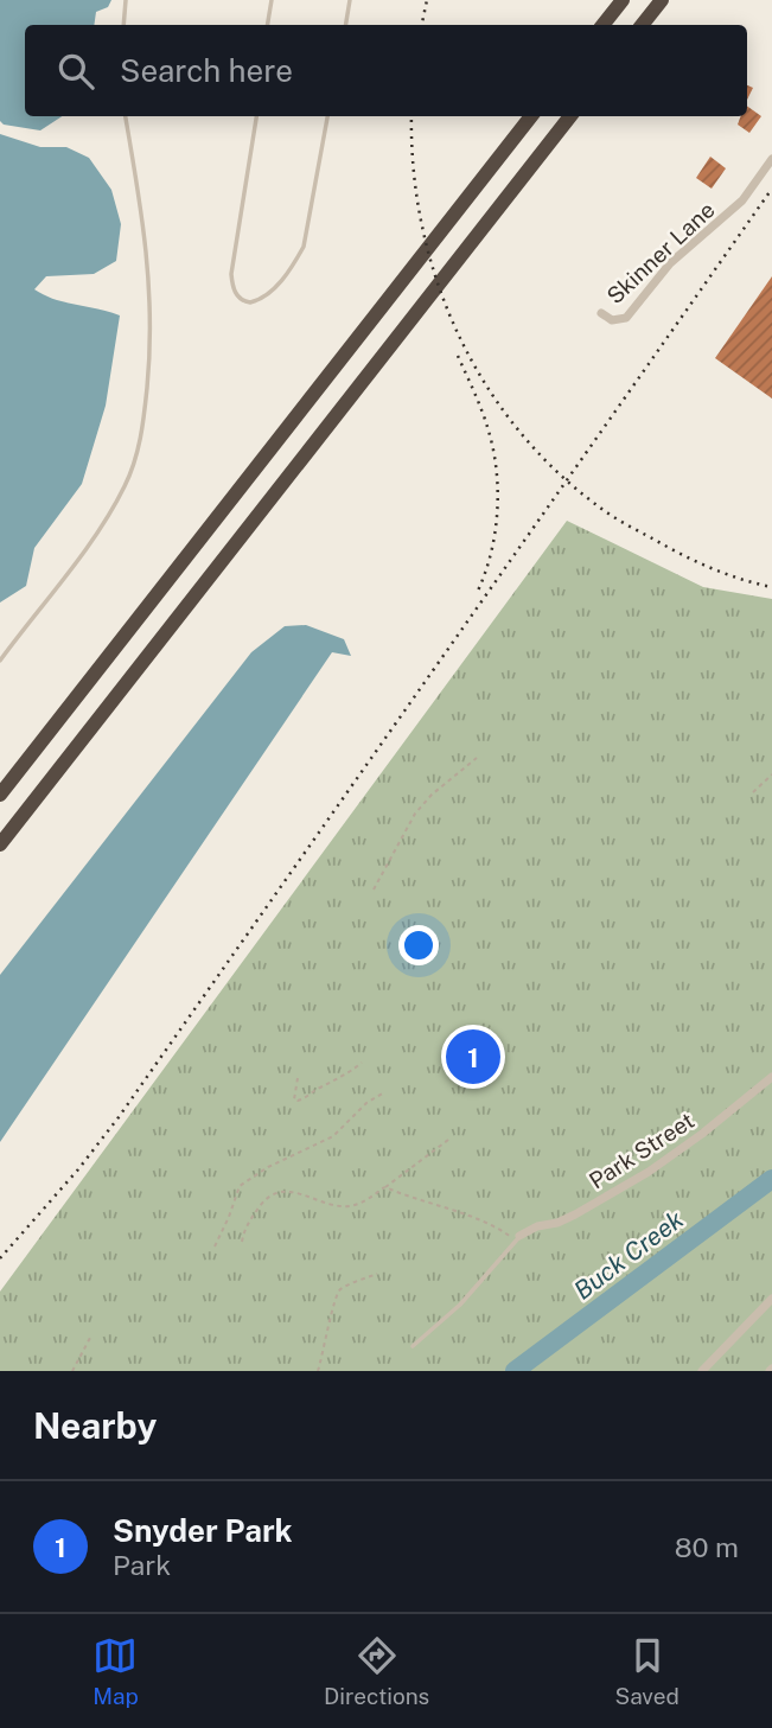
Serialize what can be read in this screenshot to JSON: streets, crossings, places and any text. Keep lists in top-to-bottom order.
{
  "streets": {
    "street": ["Skinner Lane", "Park Street"]
  },
  "water": ["Buck Creek"],
  "page": {
    "search": "Search here",
    "pins": "1",
    "heading": "Nearby",
    "list": [
      {
        "mark": "1",
        "name": "Snyder Park",
        "note": "Park",
        "value": "80 m"
      }
    ],
    "nav": ["Map", "Directions", "Saved"]
  }
}
